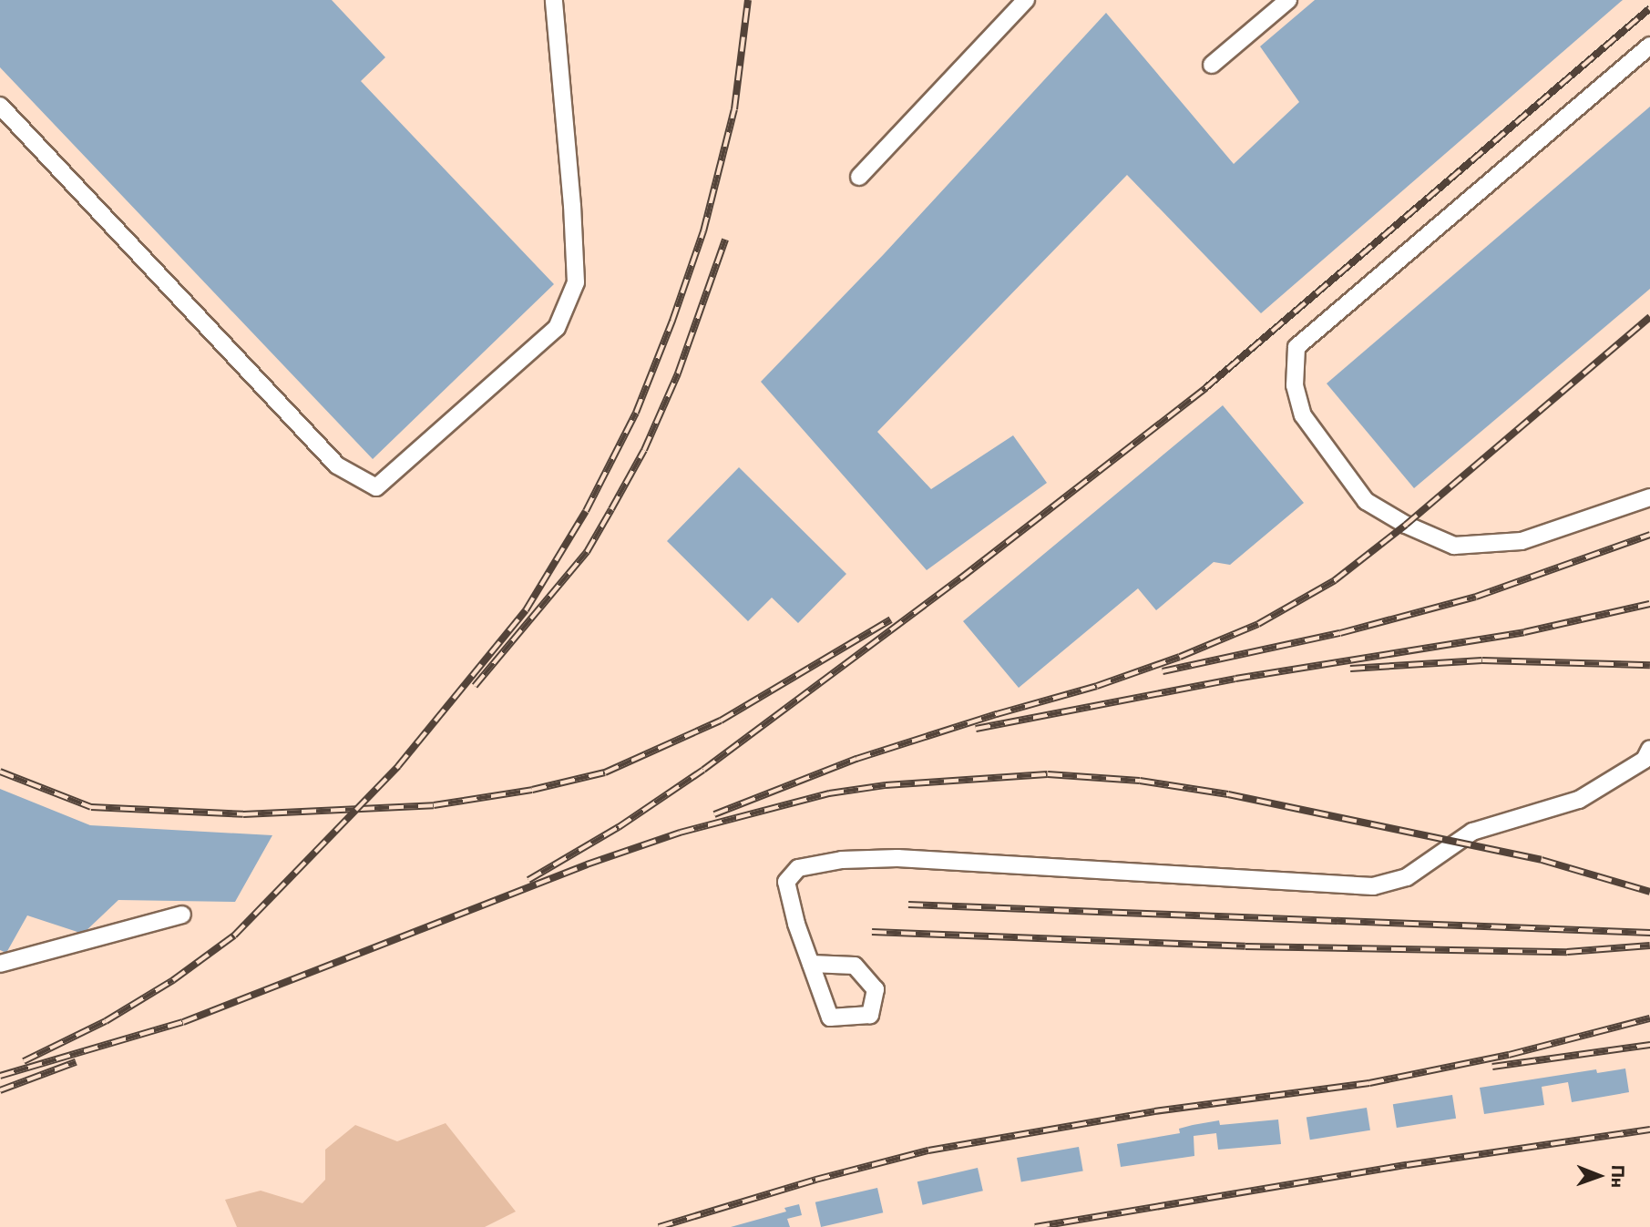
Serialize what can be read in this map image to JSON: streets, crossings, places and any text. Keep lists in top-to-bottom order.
{
  "north": "right"
}
